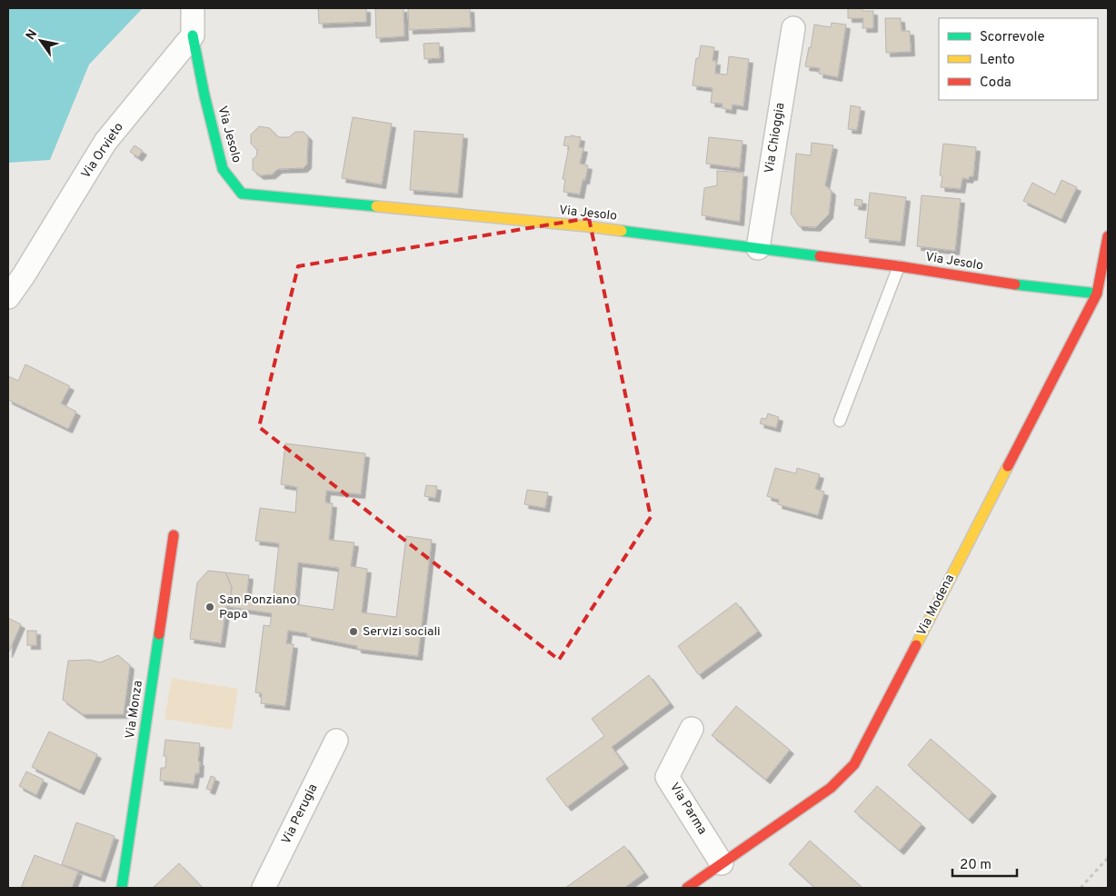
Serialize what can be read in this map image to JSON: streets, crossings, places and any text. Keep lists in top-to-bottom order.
{
  "streets": {
    "street": [
      "Via Jesolo",
      "Via Chioggia",
      "Via Orvieto",
      "Via Modena",
      "Via Monza",
      "Via Parma",
      "Via Perugia"
    ]
  },
  "crossings": [
    ["Via Jesolo", "Via Chioggia"],
    ["Via Jesolo", "Via Orvieto"],
    ["Via Jesolo", "Via Modena"],
    ["Via Modena", "Via Parma"]
  ],
  "places": ["San Ponziano Papa", "Servizi sociali"],
  "legend": ["Scorrevole", "Lento", "Coda"],
  "scale_bar": "20 m",
  "north": "top left"
}
